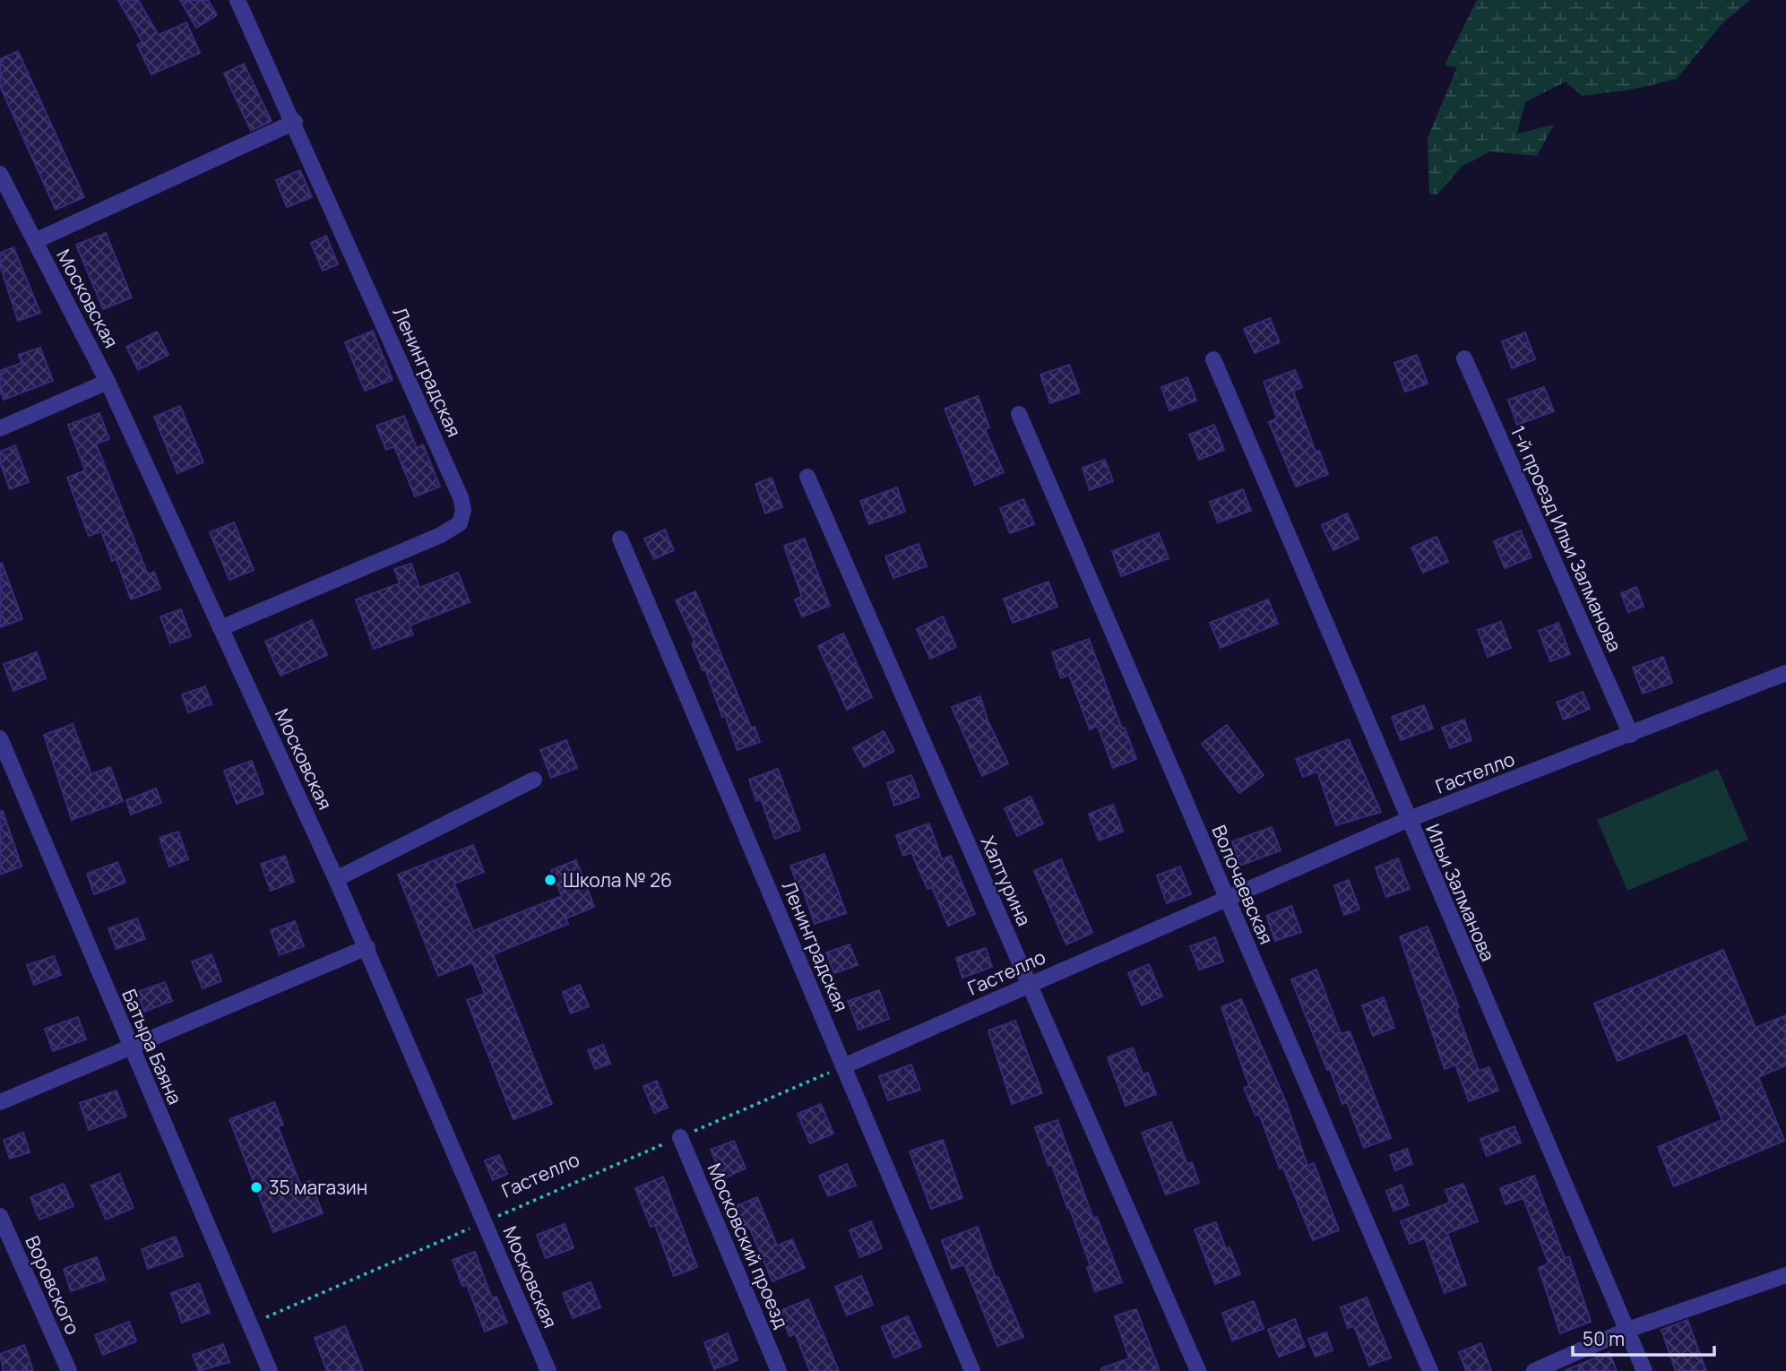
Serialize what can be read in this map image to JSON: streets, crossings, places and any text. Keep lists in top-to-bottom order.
{
  "streets": {
    "street": [
      "Московская",
      "Ленинградская",
      "1-й проезд Ильи Залманова",
      "Гастелло",
      "Халтурина",
      "Волочаевская",
      "Ильи Залманова",
      "Батыра Баяна",
      "Московский проезд",
      "Воровского"
    ]
  },
  "crossings": [
    ["Московская", "Ленинградская"],
    ["Московская", "Гастелло"],
    ["Ленинградская", "Гастелло"],
    ["1-й проезд Ильи Залманова", "Гастелло"],
    ["Гастелло", "Халтурина"],
    ["Гастелло", "Волочаевская"],
    ["Гастелло", "Ильи Залманова"],
    ["Гастелло", "Батыра Баяна"],
    ["Гастелло", "Московский проезд"]
  ],
  "places": ["Школа № 26", "35 магазин"],
  "scale_bar": "50 m"
}
